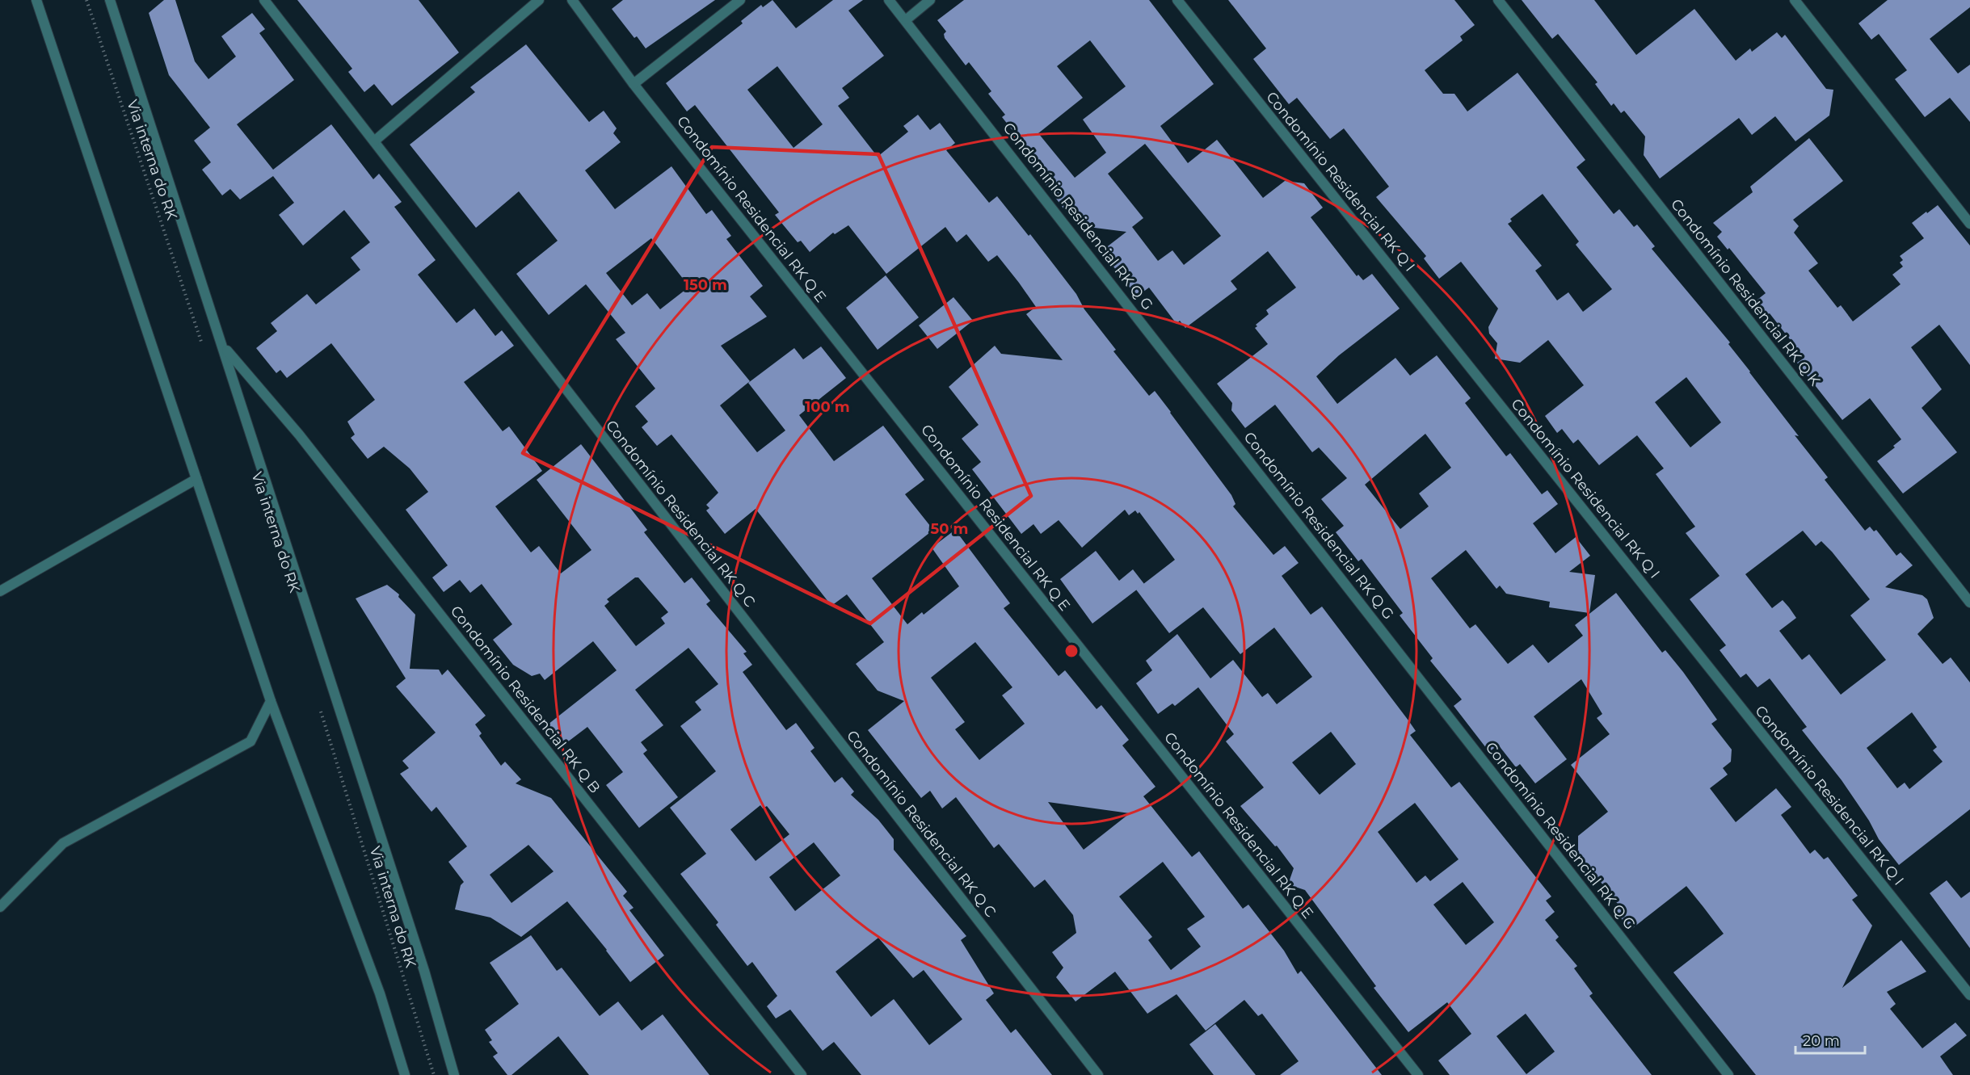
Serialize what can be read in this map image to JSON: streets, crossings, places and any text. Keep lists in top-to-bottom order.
{
  "streets": {
    "street": [
      "Condomínio Residencial RK Q I",
      "Condomínio Residencial RK Q E",
      "Condomínio Residencial RK Q G",
      "Condomínio Residencial RK Q K",
      "Condomínio Residencial RK Q C",
      "Condomínio Residencial RK Q B"
    ],
    "path": ["Via interna do RK"]
  },
  "scale_bar": "20 m",
  "rings": ["150 m", "100 m", "50 m"]
}
